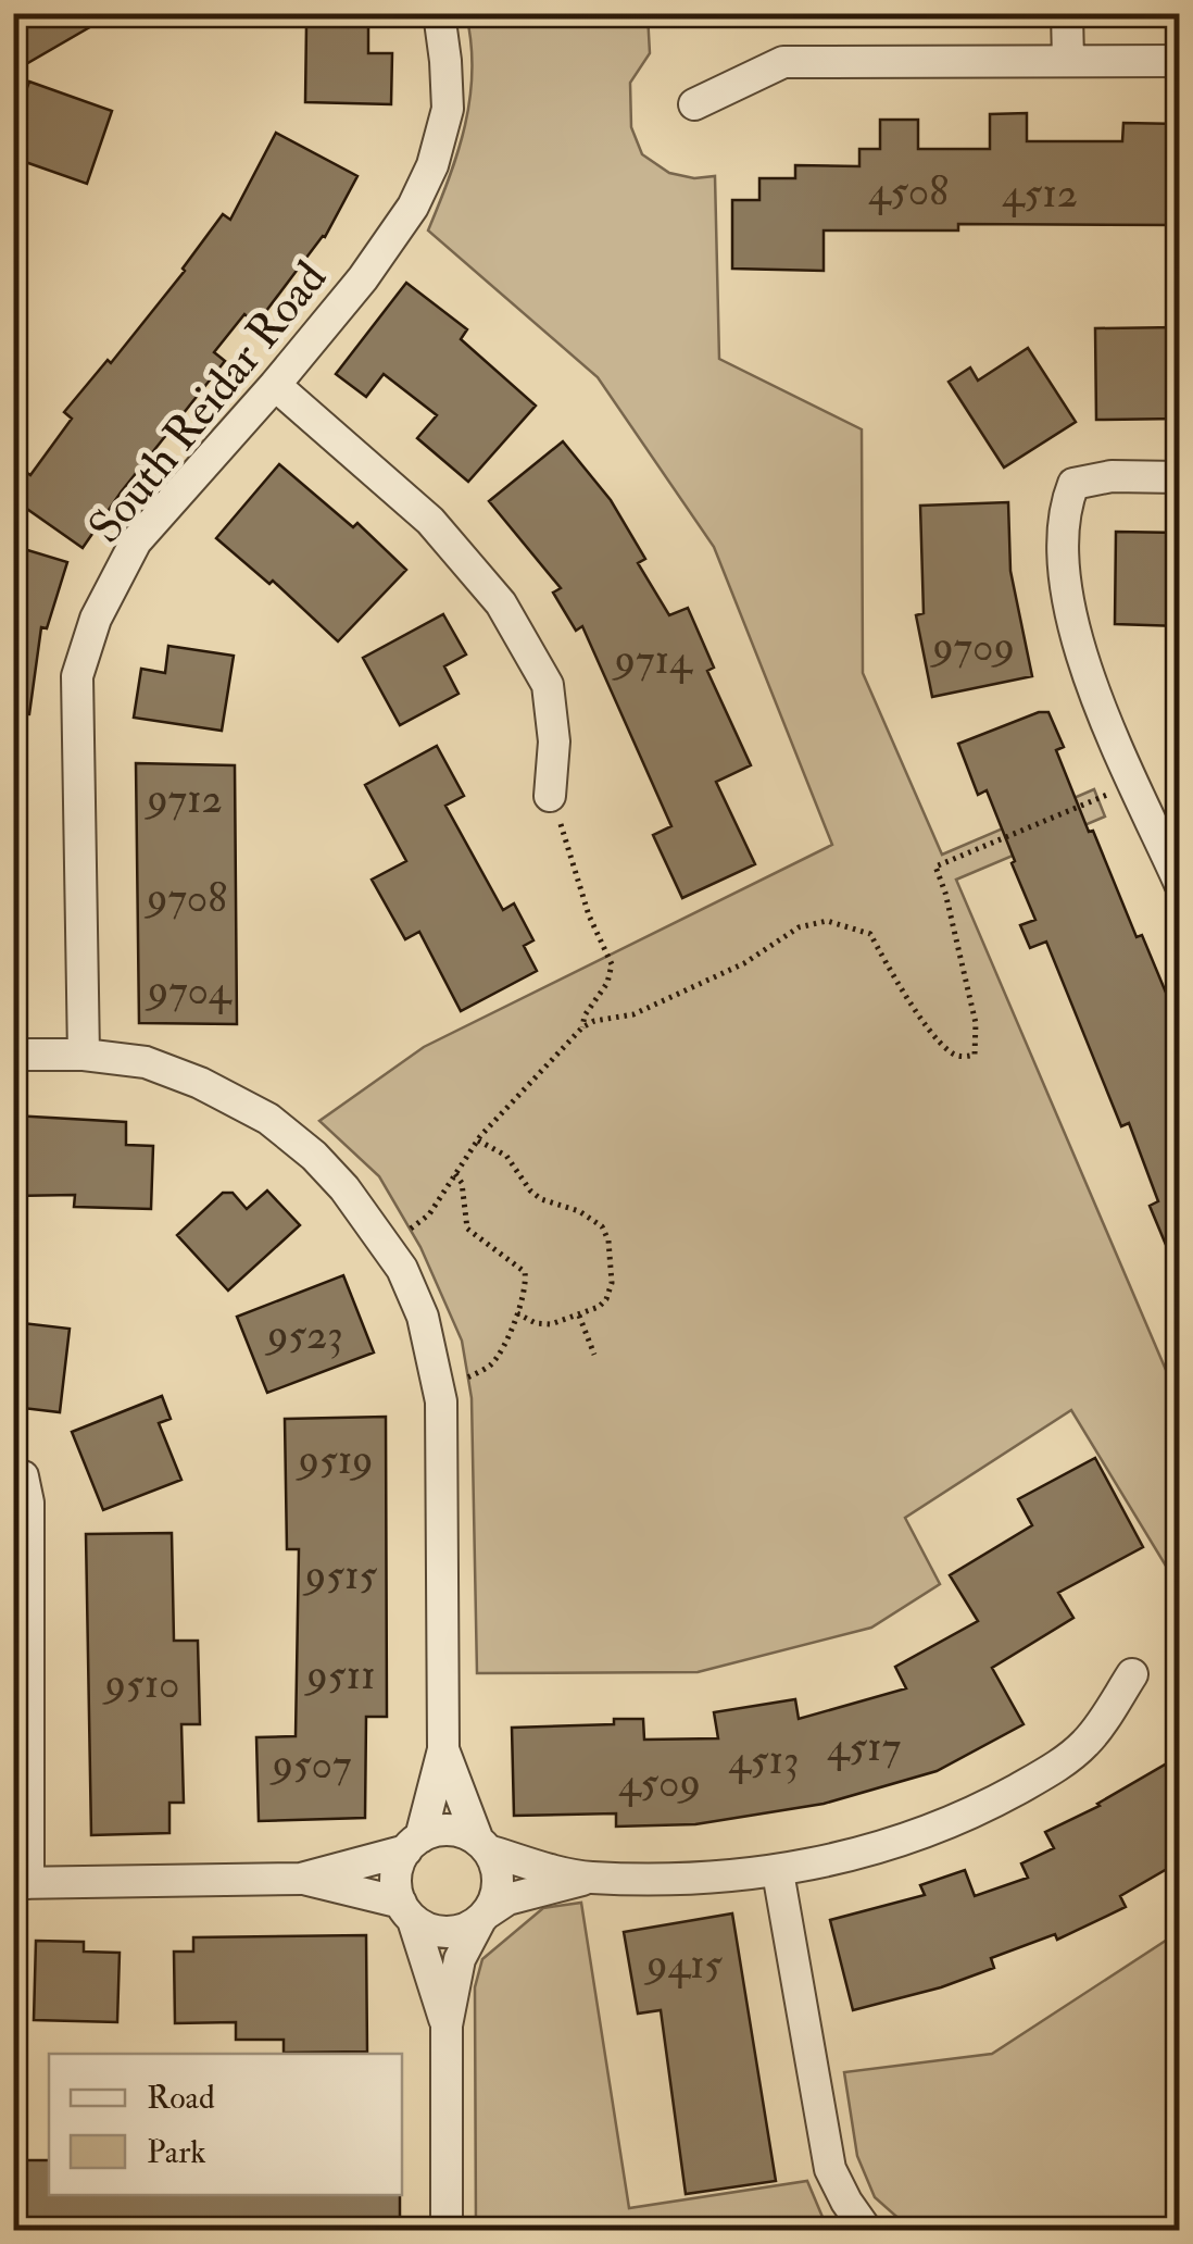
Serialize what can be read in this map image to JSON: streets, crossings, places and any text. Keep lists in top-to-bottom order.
{
  "streets": {
    "street": ["South Reidar Road"]
  },
  "house_numbers": [
    "4508",
    "4512",
    "9709",
    "9714",
    "9712",
    "9708",
    "9704",
    "9523",
    "9519",
    "9515",
    "9511",
    "9510",
    "4517",
    "4513",
    "9507",
    "4509",
    "9415"
  ],
  "legend": ["Road", "Park"]
}
